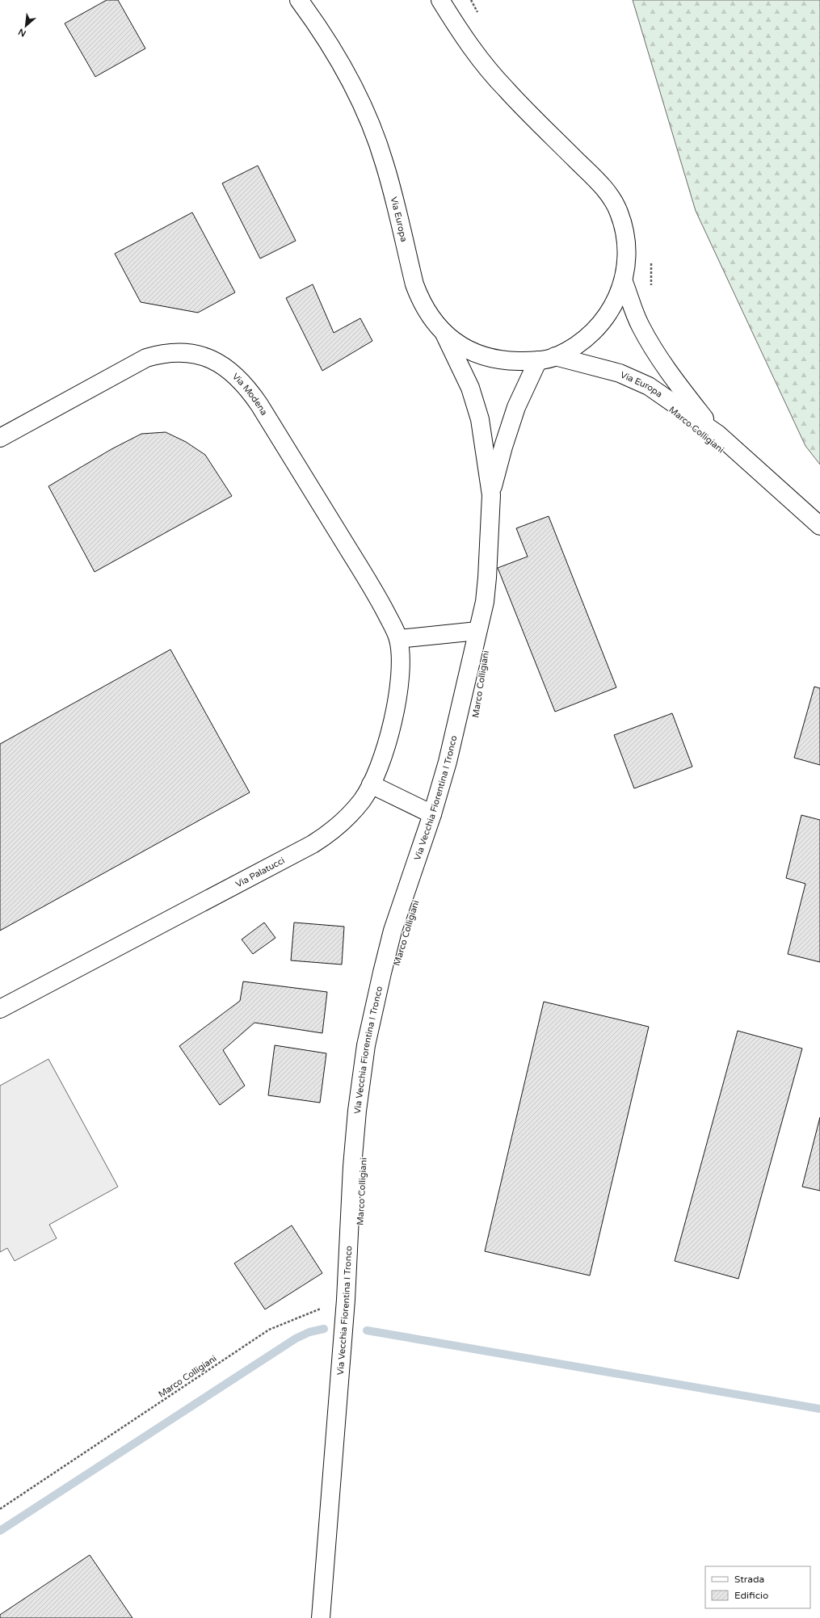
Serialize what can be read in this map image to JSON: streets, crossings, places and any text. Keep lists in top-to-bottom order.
{
  "streets": {
    "street": [
      "Via Europa",
      "Via Modena",
      "Via Vecchia Fiorentina I Tronco",
      "Via Palatucci"
    ],
    "path": ["Marco Colligiani"]
  },
  "crossings": [
    ["Via Europa", "Via Vecchia Fiorentina I Tronco"],
    ["Via Modena", "Via Palatucci"],
    ["Marco Colligiani", "Via Vecchia Fiorentina I Tronco"]
  ],
  "legend": ["Strada", "Edificio"],
  "north": "bottom left"
}
